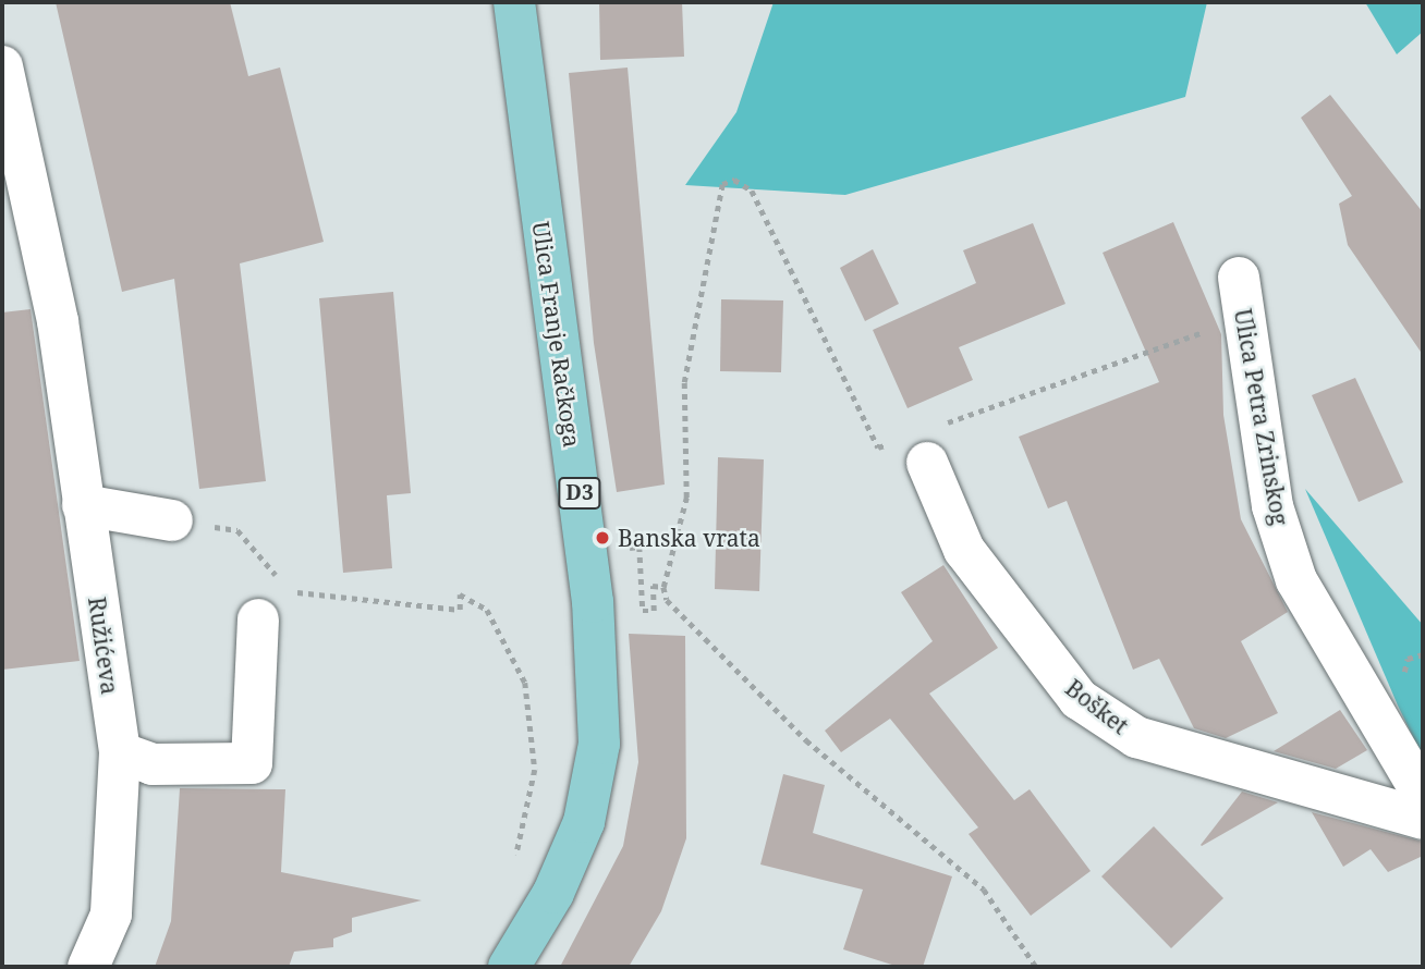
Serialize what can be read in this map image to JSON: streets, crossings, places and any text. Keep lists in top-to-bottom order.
{
  "streets": {
    "main road": ["Ulica Franje Račkoga", "D3"],
    "street": ["Ulica Petra Zrinskog", "Ružićeva", "Bošket"]
  },
  "places": ["Banska vrata"]
}
